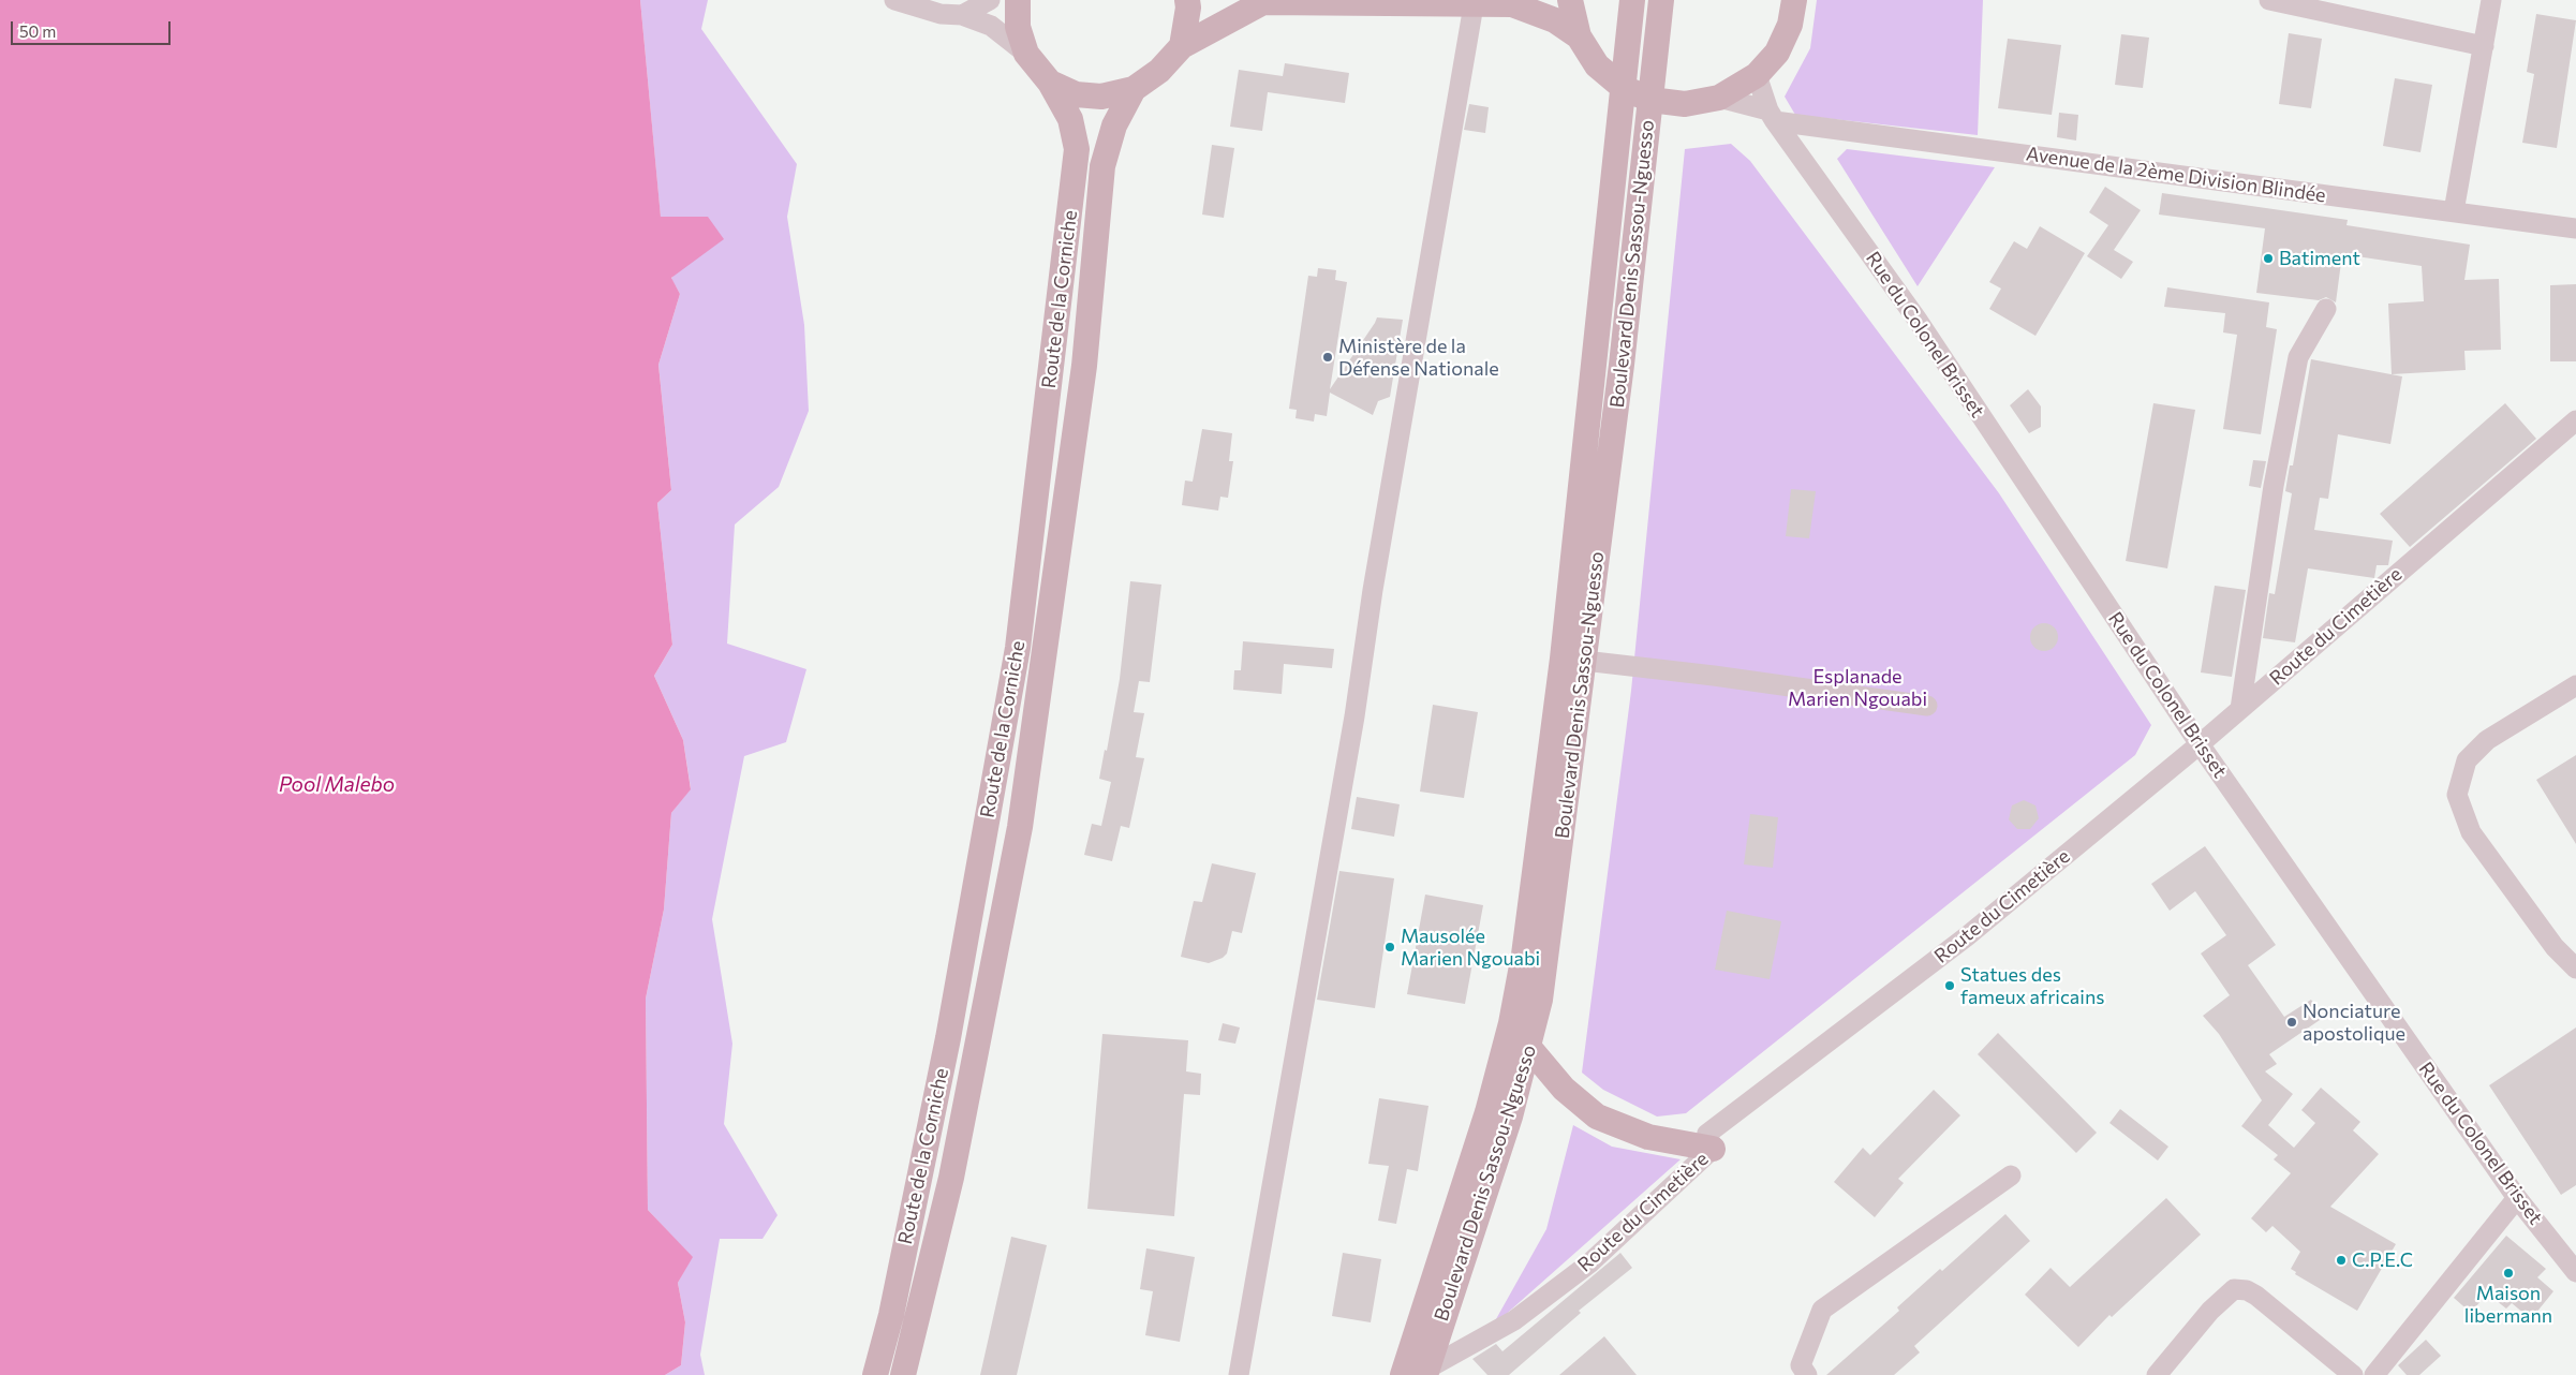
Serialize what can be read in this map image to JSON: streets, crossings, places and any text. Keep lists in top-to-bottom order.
{
  "streets": {
    "main road": ["Boulevard Denis Sassou-Nguesso", "Route de la Corniche"],
    "street": ["Avenue de la 2ème Division Blindée", "Rue du Colonel Brisset", "Route du Cimetière"]
  },
  "crossings": [
    ["Avenue de la 2ème Division Blindée", "Rue du Colonel Brisset"],
    ["Boulevard Denis Sassou-Nguesso", "Route du Cimetière"],
    ["Rue du Colonel Brisset", "Route du Cimetière"]
  ],
  "water": ["Pool Malebo"],
  "parks": ["Esplanade Marien Ngouabi"],
  "places": [
    "Batiment",
    "Ministère de la Défense Nationale",
    "Mausolée Marien Ngouabi",
    "Statues des fameux africains",
    "Nonciature apostolique",
    "C.P.E.C",
    "Maison libermann"
  ],
  "scale_bar": "50 m"
}
